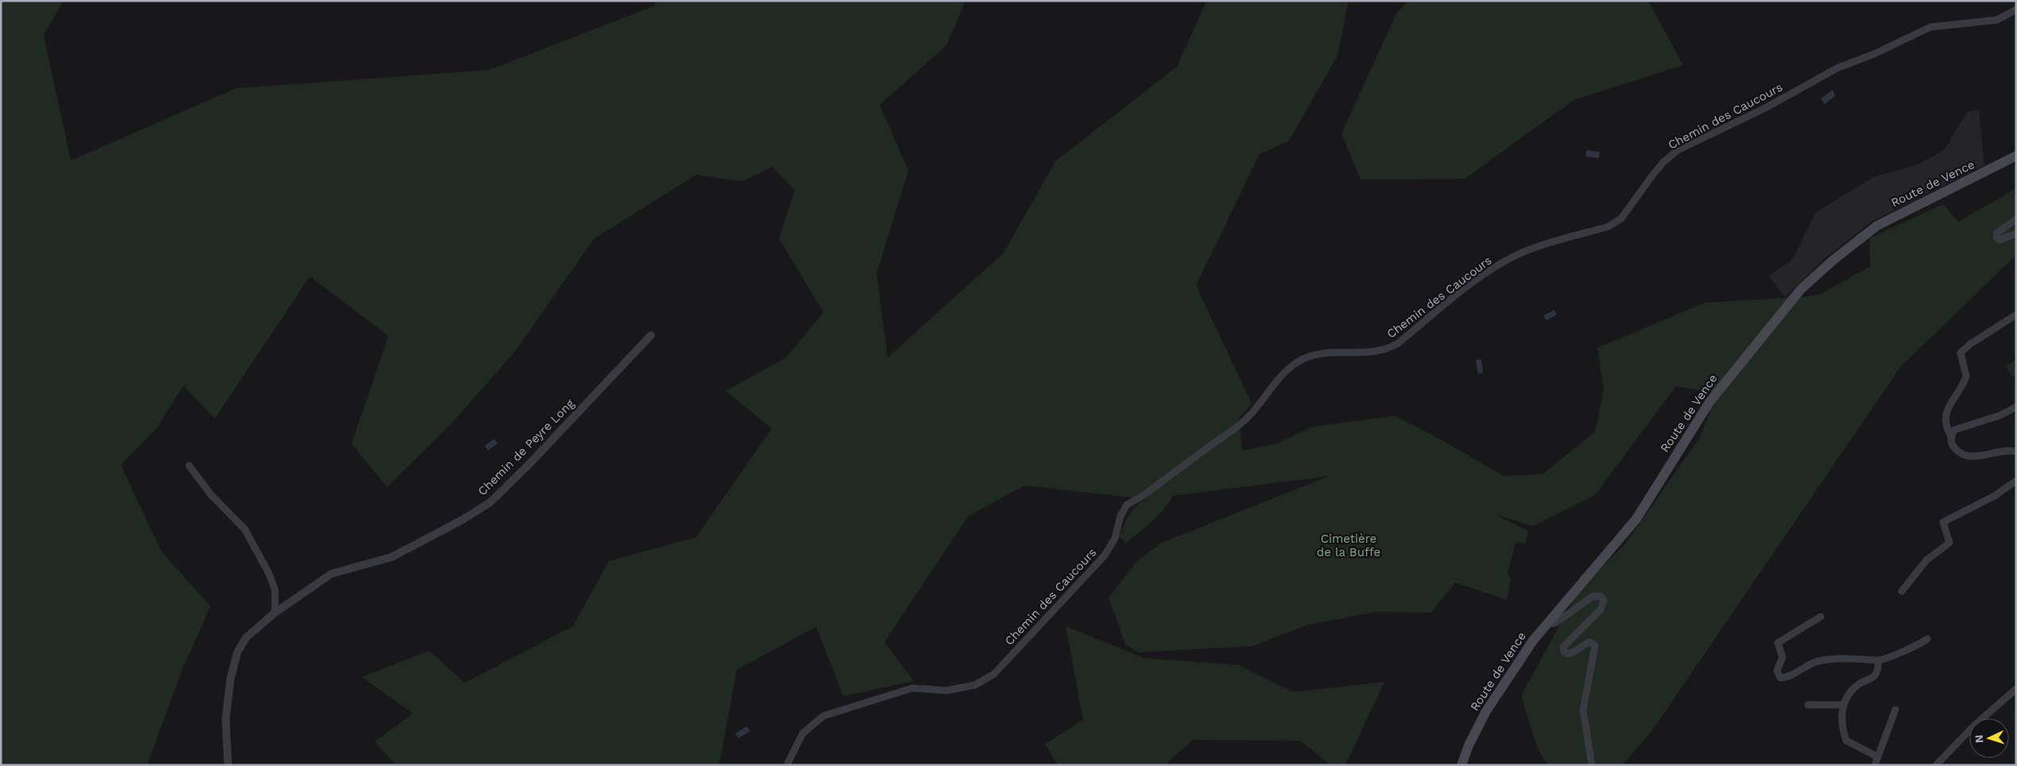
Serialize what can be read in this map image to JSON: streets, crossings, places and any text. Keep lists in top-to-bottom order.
{
  "streets": {
    "main road": ["Route de Vence"],
    "street": ["Chemin des Caucours", "Chemin de Peyre Long"]
  },
  "parks": ["Cimetière de la Buffe"],
  "north": "left"
}
